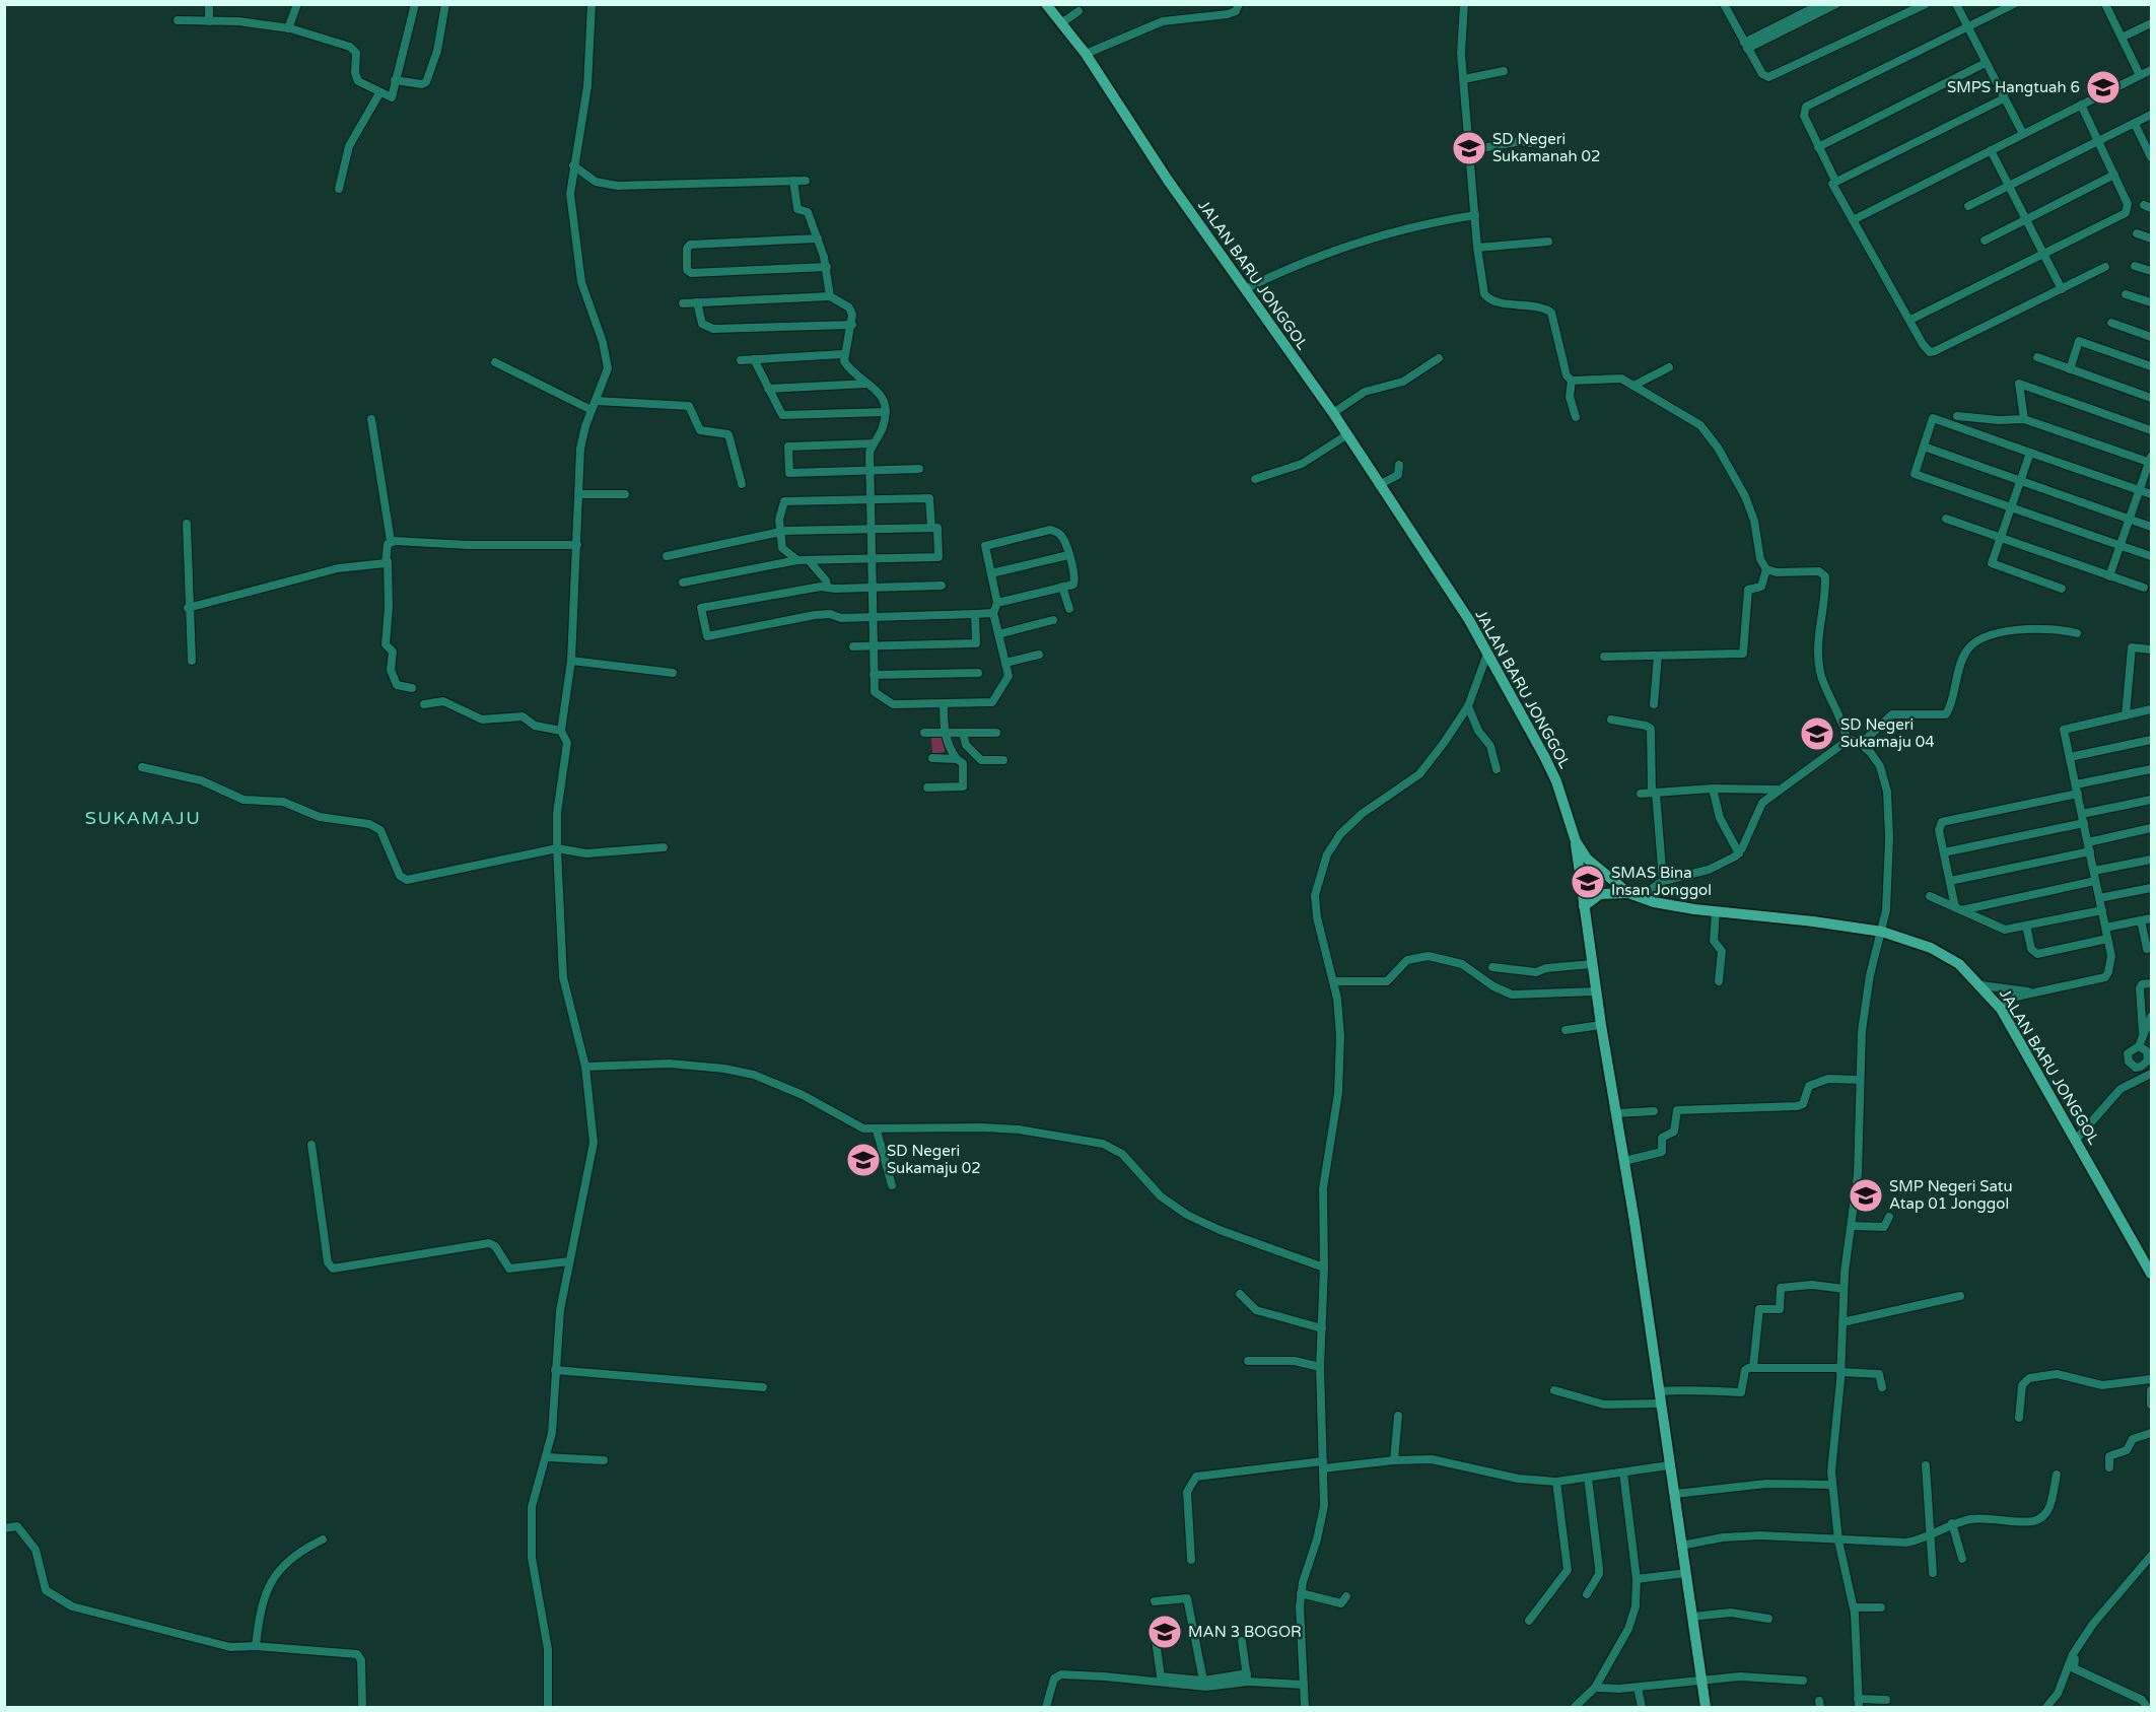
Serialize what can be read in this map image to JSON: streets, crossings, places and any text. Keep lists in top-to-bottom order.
{
  "streets": {
    "main road": ["JALAN BARU JONGGOL"]
  },
  "districts": ["SUKAMAJU"],
  "places": {
    "school or university": [
      "SMPS Hangtuah 6",
      "SD Negeri Sukamanah 02",
      "SD Negeri Sukamaju 04",
      "SMAS Bina Insan Jonggol",
      "SD Negeri Sukamaju 02",
      "SMP Negeri Satu Atap 01 Jonggol",
      "MAN 3 BOGOR"
    ]
  }
}
